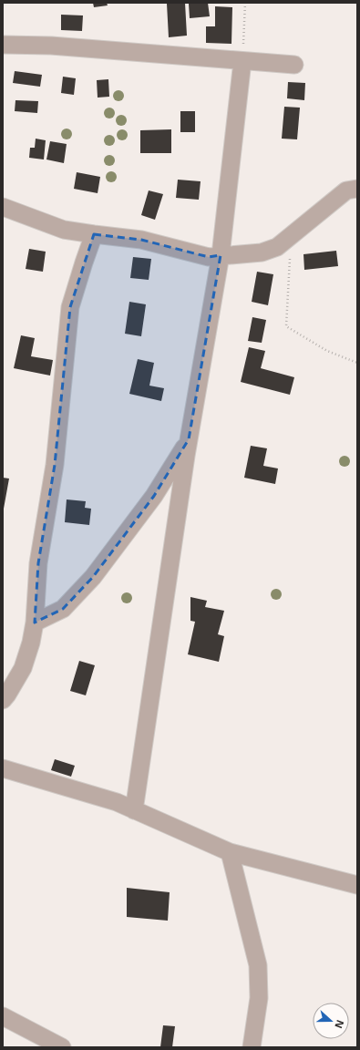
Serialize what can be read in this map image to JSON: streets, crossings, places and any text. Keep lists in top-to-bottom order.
{
  "north": "right"
}
